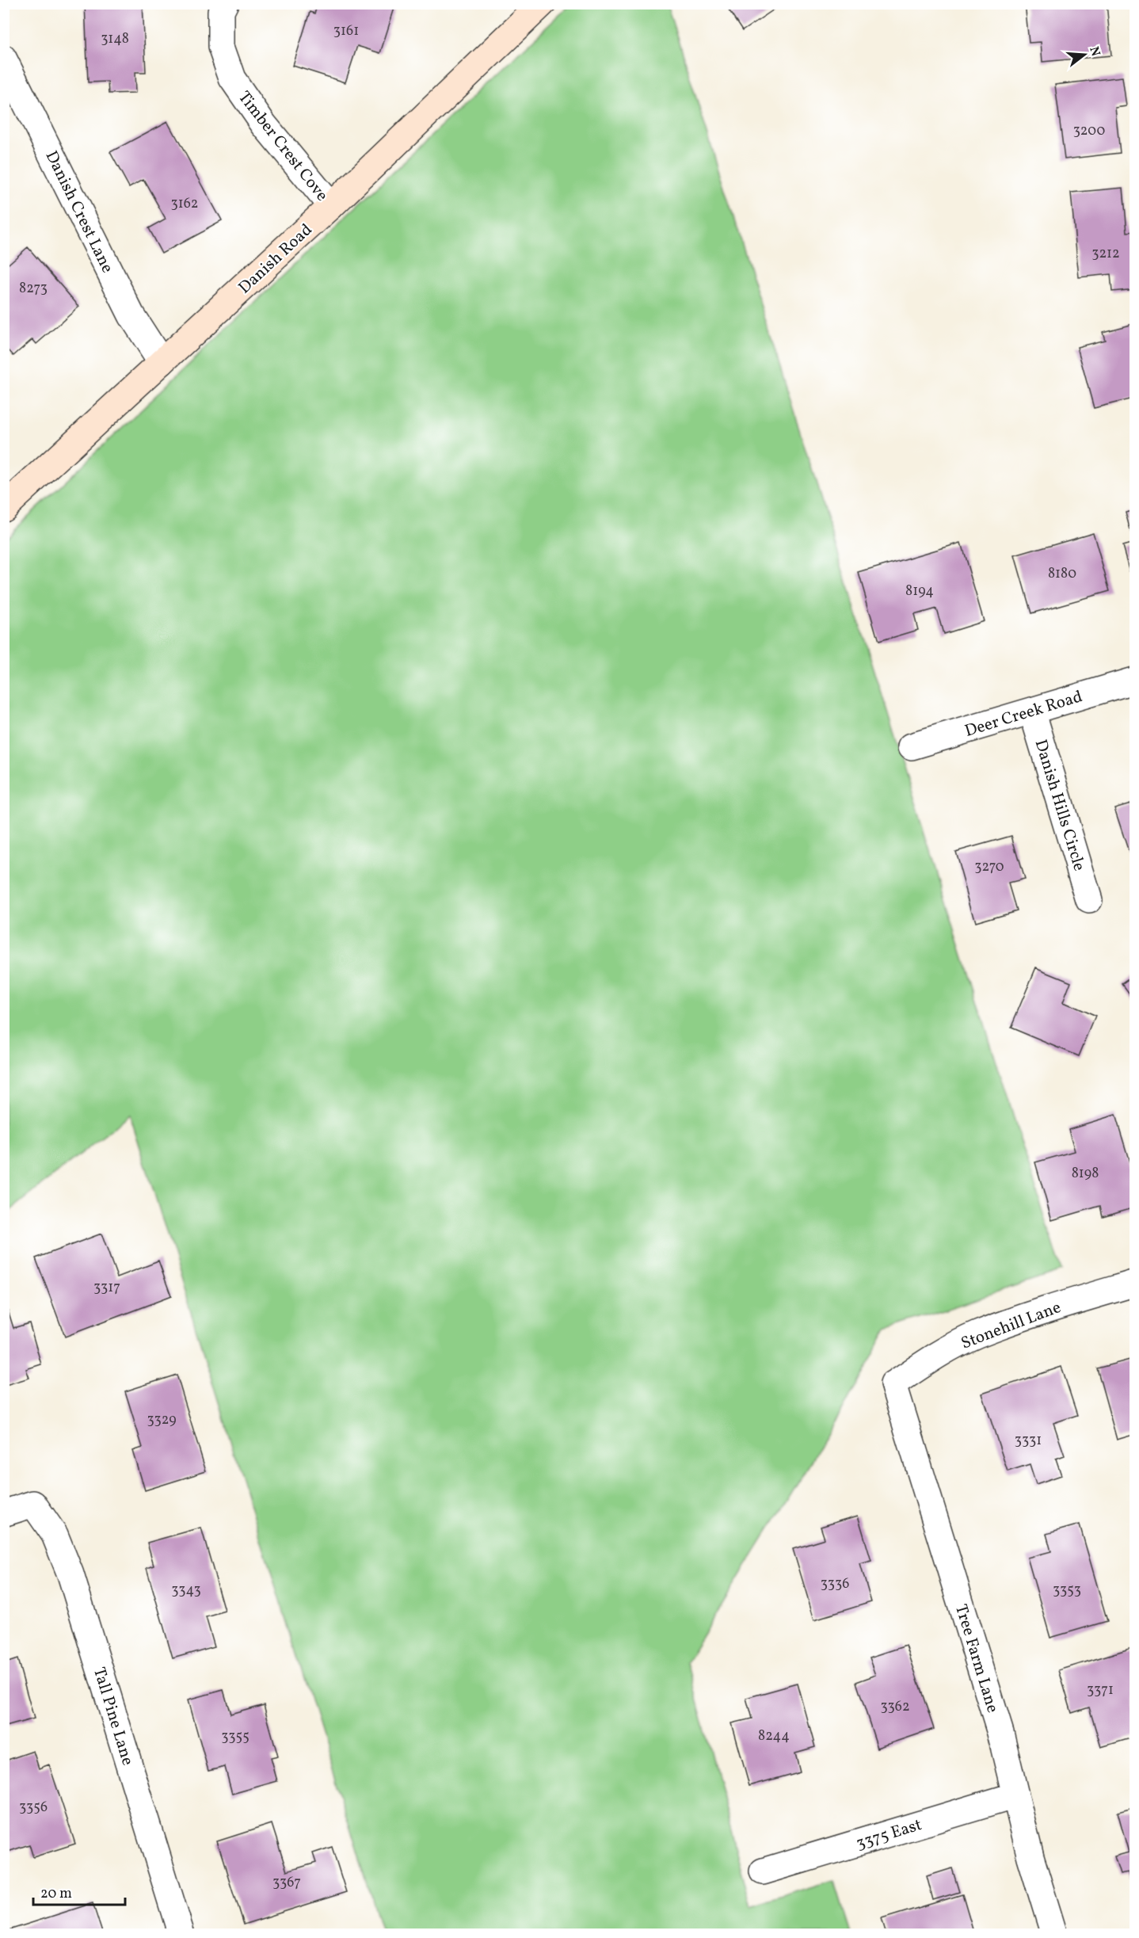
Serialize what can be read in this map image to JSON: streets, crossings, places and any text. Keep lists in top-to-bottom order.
{
  "streets": {
    "street": [
      "Timber Crest Cove",
      "Danish Crest Lane",
      "Danish Road",
      "Deer Creek Road",
      "Danish Hills Circle",
      "Stonehill Lane",
      "Tree Farm Lane",
      "Tall Pine Lane",
      "3375 East"
    ]
  },
  "crossings": [
    ["Timber Crest Cove", "Danish Road"],
    ["Danish Crest Lane", "Danish Road"],
    ["Deer Creek Road", "Danish Hills Circle"],
    ["Stonehill Lane", "Tree Farm Lane"],
    ["Tree Farm Lane", "3375 East"]
  ],
  "house_numbers": [
    "3161",
    "3148",
    "3200",
    "3162",
    "3212",
    "8273",
    "8180",
    "8194",
    "3270",
    "8198",
    "3317",
    "3329",
    "3331",
    "3336",
    "3343",
    "3353",
    "3371",
    "3362",
    "8244",
    "3355",
    "3356",
    "3367"
  ],
  "scale_bar": "20 m",
  "north": "right"
}
